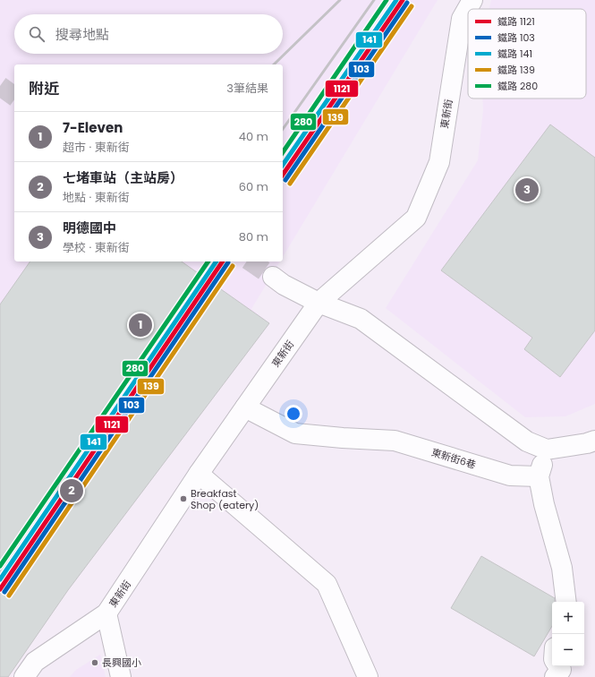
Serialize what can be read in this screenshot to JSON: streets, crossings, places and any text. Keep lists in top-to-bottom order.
{
  "streets": {
    "street": ["東新街", "東新街6巷"]
  },
  "crossings": [
    ["東新街", "東新街6巷"]
  ],
  "places": ["Breakfast Shop (eatery)", "長興國小"],
  "lines": [
    "rail line 1121",
    "rail line 141",
    "rail line 280",
    "rail line 103",
    "rail line 139"
  ],
  "legend": [
    "鐵路 1121",
    "鐵路 103",
    "鐵路 141",
    "鐵路 139",
    "鐵路 280"
  ],
  "page": {
    "search": "搜尋地點",
    "heading": ["附近", "3筆結果"],
    "list": [
      {
        "mark": "1",
        "name": "7-Eleven",
        "note": "超市 · 東新街",
        "value": "40 m"
      },
      {
        "mark": "2",
        "name": "七堵車站（主站房）",
        "note": "地點 · 東新街",
        "value": "60 m"
      },
      {
        "mark": "3",
        "name": "明德國中",
        "note": "學校 · 東新街",
        "value": "80 m"
      }
    ],
    "pins": ["3", "1", "2"],
    "map_buttons": ["+", "−"]
  }
}
